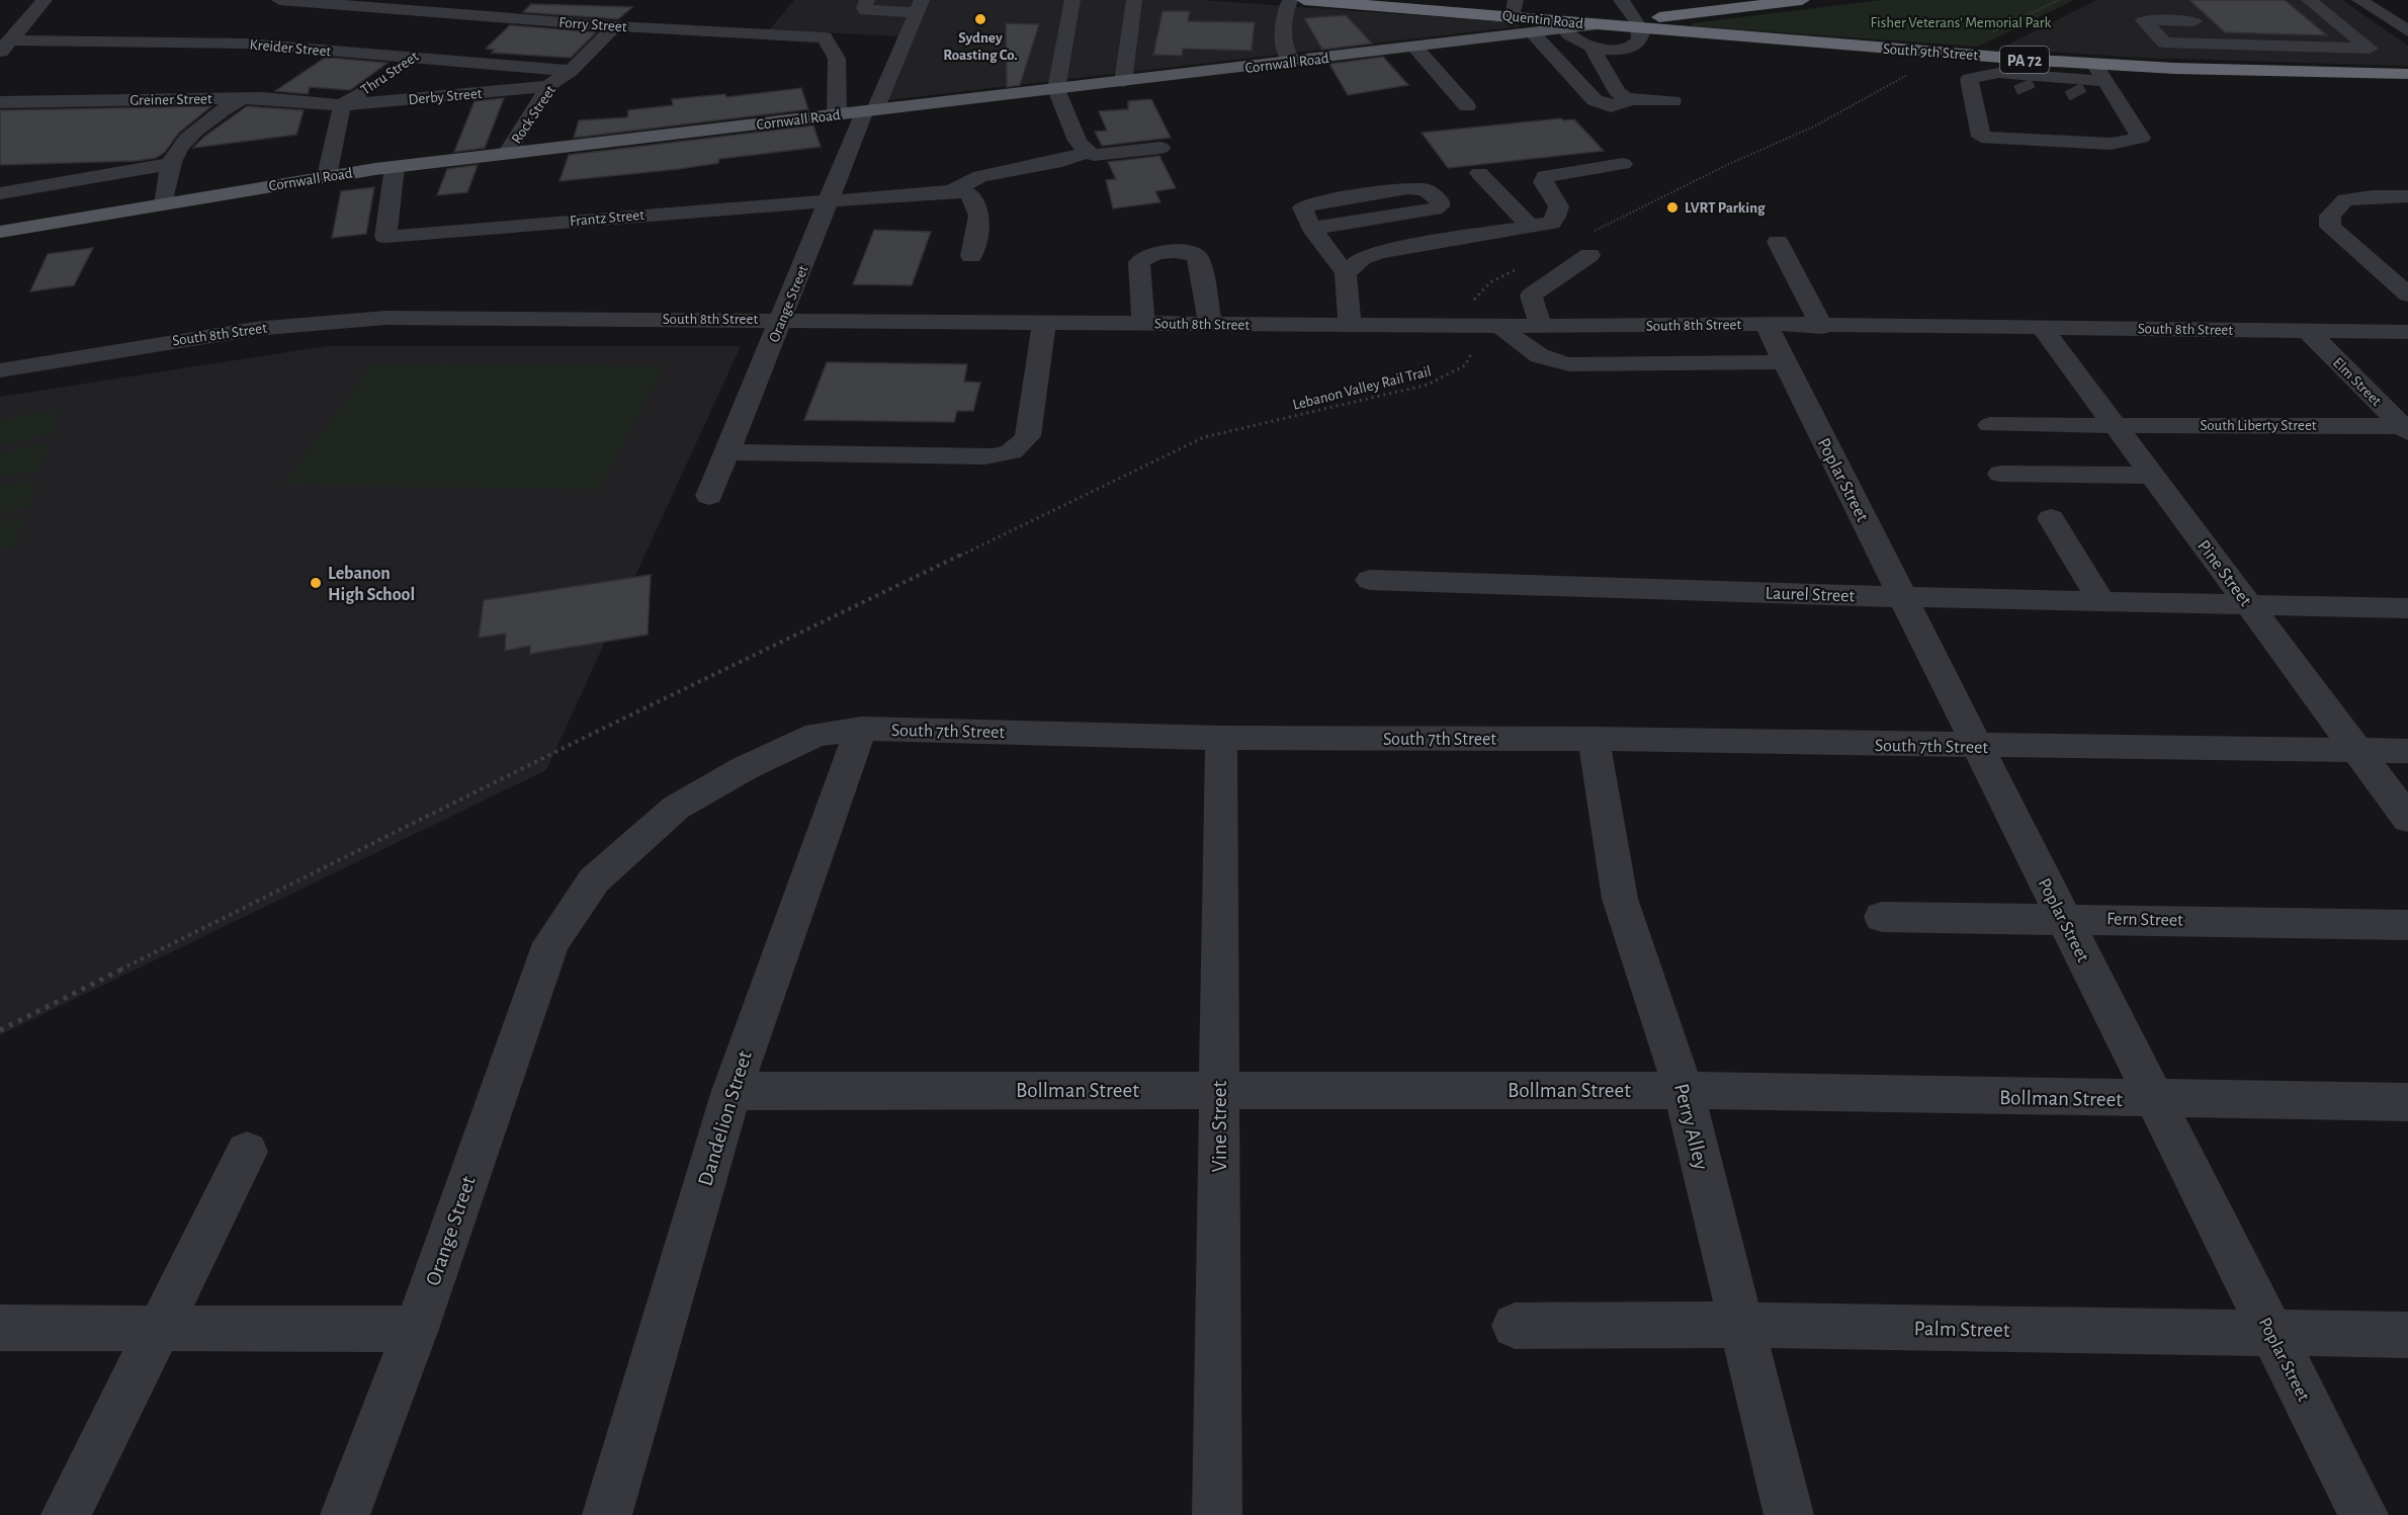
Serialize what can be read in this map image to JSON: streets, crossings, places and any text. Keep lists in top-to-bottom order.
{
  "streets": {
    "highway": ["Quentin Road", "South 9th Street", "PA 72"],
    "main road": ["Cornwall Road"],
    "street": [
      "Forry Street",
      "Kreider Street",
      "Thru Street",
      "Derby Street",
      "Greiner Street",
      "Rock Street",
      "Frantz Street",
      "Orange Street",
      "South 8th Street",
      "Elm Street",
      "South Liberty Street",
      "Poplar Street",
      "Pine Street",
      "Laurel Street",
      "South 7th Street",
      "Fern Street",
      "Bollman Street",
      "Dandelion Street",
      "Vine Street",
      "Perry Alley",
      "Palm Street"
    ],
    "path": ["Lebanon Valley Rail Trail"]
  },
  "crossings": [
    ["Quentin Road", "Cornwall Road"],
    ["Forry Street", "Cornwall Road"],
    ["Forry Street", "Thru Street"],
    ["Forry Street", "Rock Street"],
    ["Kreider Street", "Thru Street"],
    ["Kreider Street", "Rock Street"],
    ["South 9th Street", "PA 72"],
    ["South 9th Street", "Cornwall Road"],
    ["Cornwall Road", "Thru Street"],
    ["Cornwall Road", "Rock Street"],
    ["Cornwall Road", "Frantz Street"],
    ["Cornwall Road", "Orange Street"],
    ["Thru Street", "Derby Street"],
    ["Thru Street", "Greiner Street"],
    ["Derby Street", "Greiner Street"],
    ["Derby Street", "Rock Street"],
    ["Frantz Street", "Orange Street"],
    ["Orange Street", "South 8th Street"],
    ["Orange Street", "South 7th Street"],
    ["South 8th Street", "Elm Street"],
    ["South 8th Street", "Lebanon Valley Rail Trail"],
    ["South 8th Street", "Poplar Street"],
    ["South 8th Street", "Pine Street"],
    ["Elm Street", "South Liberty Street"],
    ["South Liberty Street", "Pine Street"],
    ["Poplar Street", "Laurel Street"],
    ["Poplar Street", "South 7th Street"],
    ["Poplar Street", "Fern Street"],
    ["Poplar Street", "Bollman Street"],
    ["Poplar Street", "Palm Street"],
    ["Pine Street", "Laurel Street"],
    ["Pine Street", "South 7th Street"],
    ["South 7th Street", "Dandelion Street"],
    ["South 7th Street", "Vine Street"],
    ["South 7th Street", "Perry Alley"],
    ["Bollman Street", "Dandelion Street"],
    ["Bollman Street", "Vine Street"],
    ["Bollman Street", "Perry Alley"],
    ["Perry Alley", "Palm Street"]
  ],
  "parks": ["Fisher Veterans' Memorial Park"],
  "places": ["Sydney Roasting Co.", "LVRT Parking", "Lebanon High School"]
}
